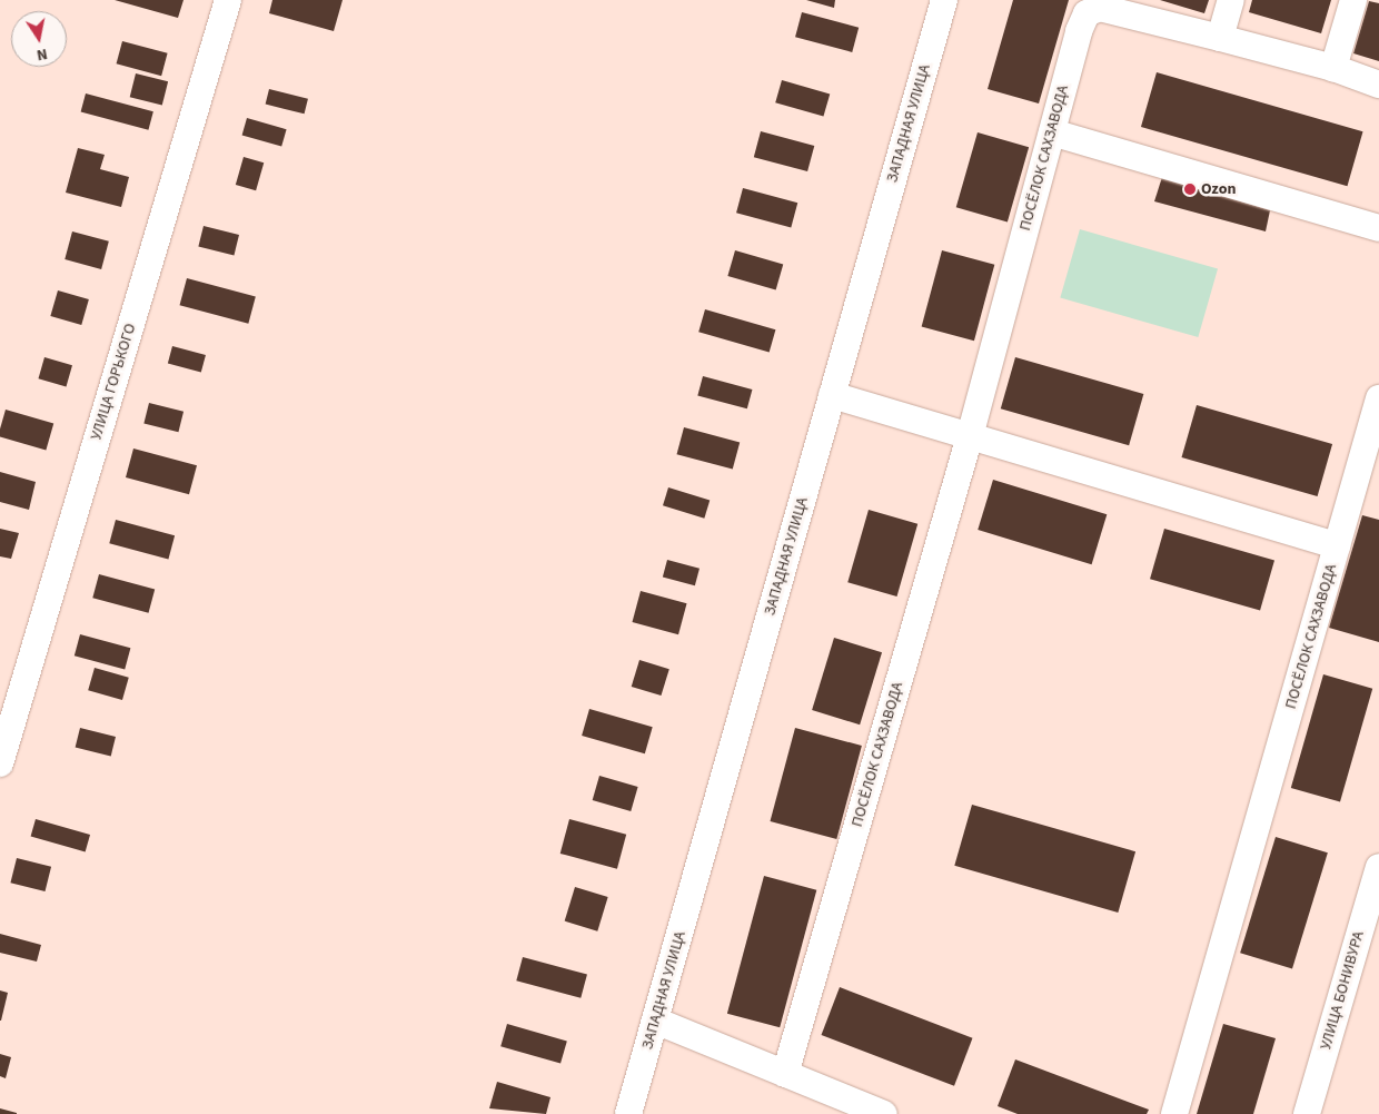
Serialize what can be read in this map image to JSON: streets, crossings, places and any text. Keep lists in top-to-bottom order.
{
  "streets": {
    "street": [
      "ЗАПАДНАЯ УЛИЦА",
      "ПОСЁЛОК САХЗАВОДА",
      "УЛИЦА ГОРЬКОГО",
      "УЛИЦА БОНИВУРА"
    ]
  },
  "crossings": [
    ["ЗАПАДНАЯ УЛИЦА", "ПОСЁЛОК САХЗАВОДА"]
  ],
  "places": ["Ozon"],
  "north": "bottom"
}
